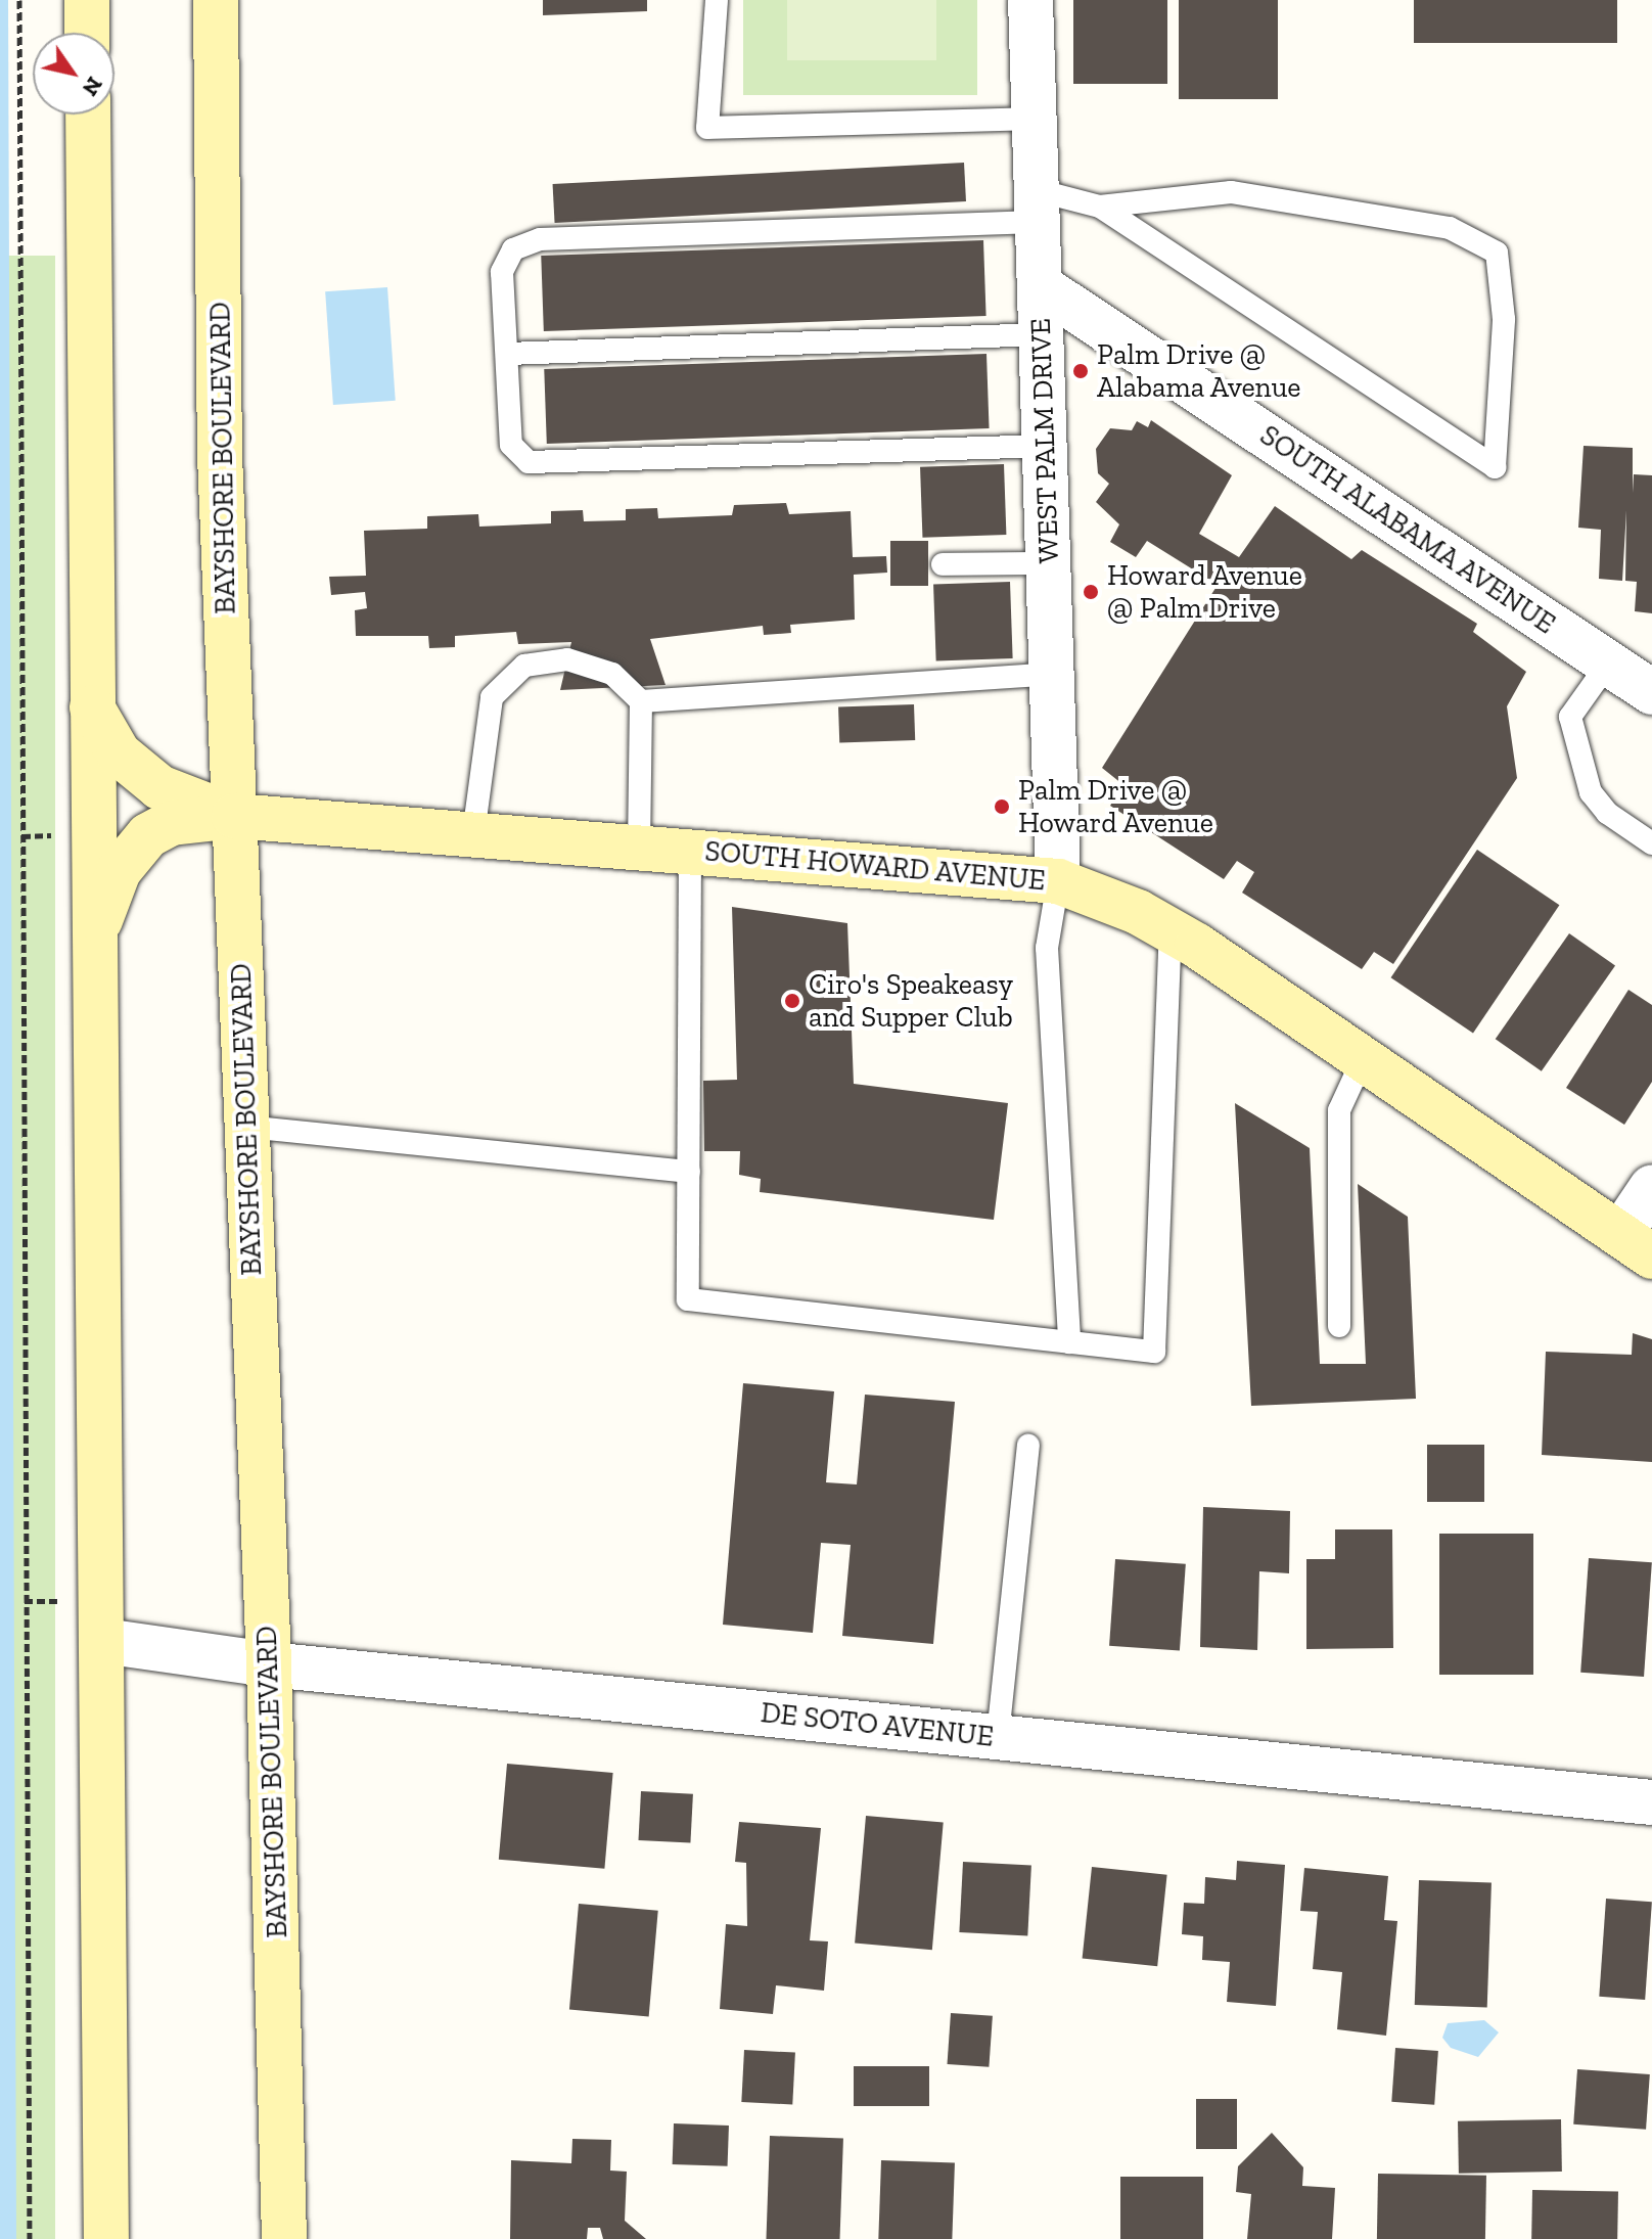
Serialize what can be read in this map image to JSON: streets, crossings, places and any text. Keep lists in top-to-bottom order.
{
  "streets": {
    "main road": ["BAYSHORE BOULEVARD", "SOUTH HOWARD AVENUE"],
    "street": ["WEST PALM DRIVE", "SOUTH ALABAMA AVENUE", "DE SOTO AVENUE"]
  },
  "crossings": [
    ["WEST PALM DRIVE", "SOUTH ALABAMA AVENUE"],
    ["WEST PALM DRIVE", "SOUTH HOWARD AVENUE"],
    ["BAYSHORE BOULEVARD", "SOUTH HOWARD AVENUE"],
    ["BAYSHORE BOULEVARD", "DE SOTO AVENUE"]
  ],
  "places": [
    "Palm Drive @ Alabama Avenue",
    "Howard Avenue @ Palm Drive",
    "Palm Drive @ Howard Avenue",
    "Ciro's Speakeasy and Supper Club"
  ],
  "north": "bottom right"
}
